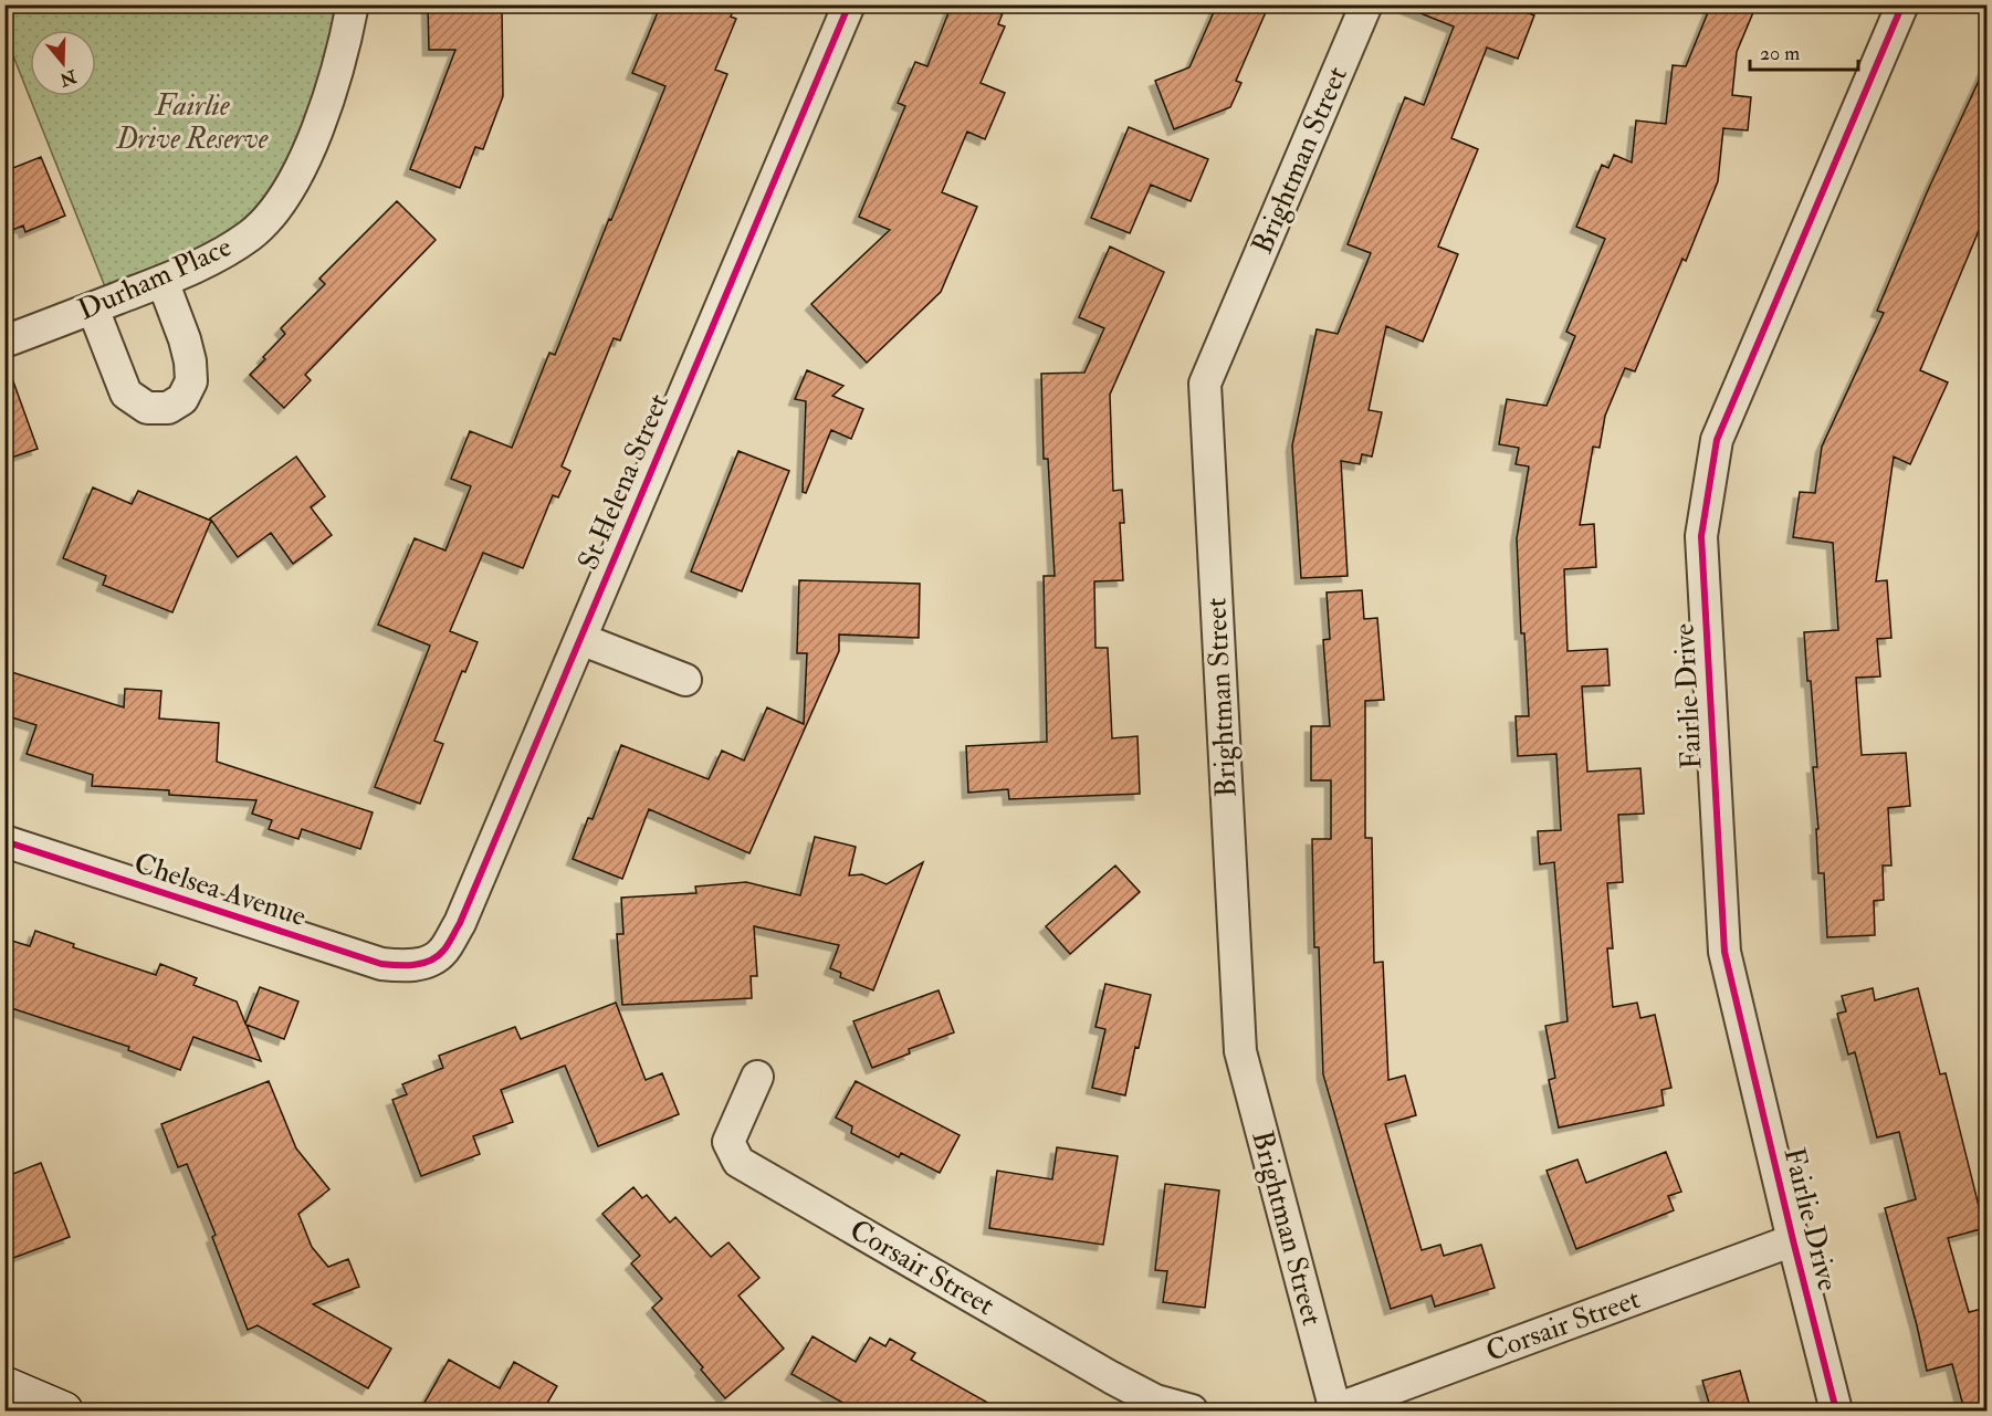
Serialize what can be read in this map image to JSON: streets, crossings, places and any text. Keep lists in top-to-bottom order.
{
  "streets": {
    "street": [
      "Brightman Street",
      "Durham Place",
      "St Helena Street",
      "Fairlie Drive",
      "Chelsea Avenue",
      "Corsair Street"
    ]
  },
  "crossings": [
    ["Brightman Street", "Corsair Street"],
    ["St Helena Street", "Chelsea Avenue"],
    ["Fairlie Drive", "Corsair Street"]
  ],
  "parks": ["Fairlie Drive Reserve"],
  "scale_bar": "20 m",
  "north": "bottom"
}
